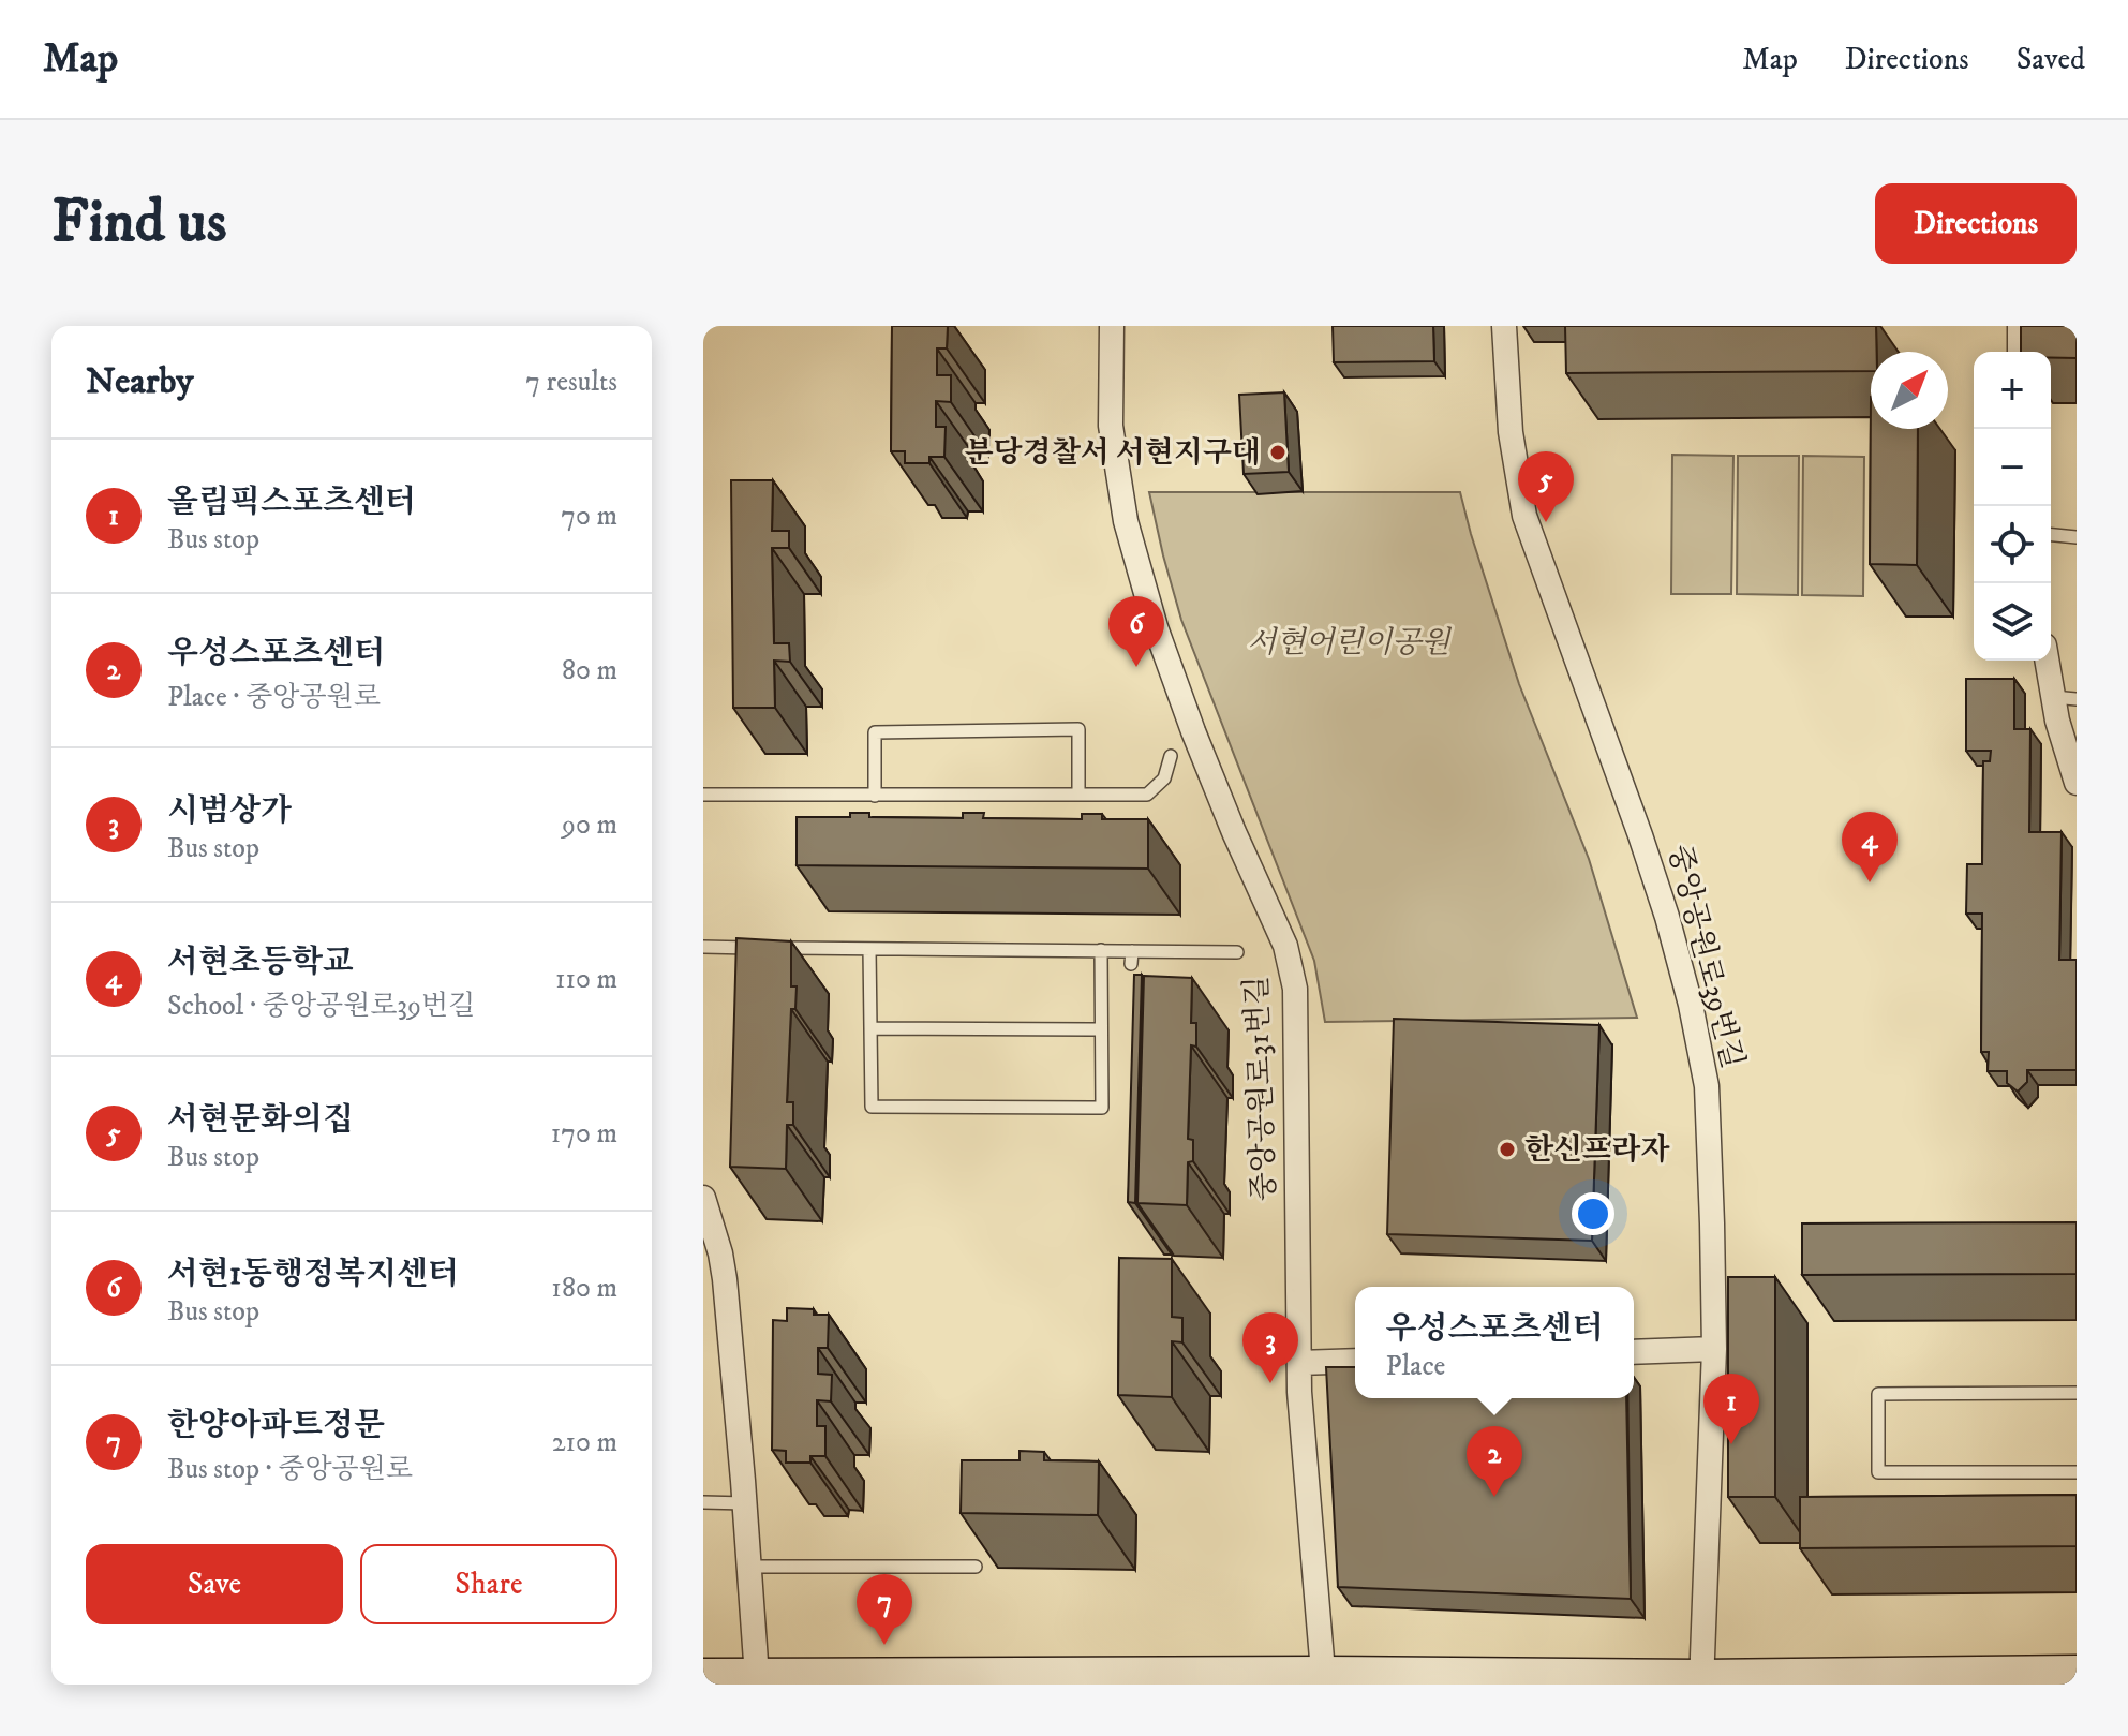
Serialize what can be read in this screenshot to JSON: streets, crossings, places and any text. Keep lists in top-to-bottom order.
{
  "streets": {
    "street": ["중앙공원로39번길", "중앙공원로31번길"]
  },
  "parks": ["서현어린이공원"],
  "places": ["분당경찰서 서현지구대", "한신프라자"],
  "north": "top right",
  "page": {
    "header": "Map",
    "nav": ["Map", "Directions", "Saved"],
    "buttons": [
      "Directions",
      ["Save", "Share"]
    ],
    "title": "Find us",
    "heading": ["Nearby", "7 results"],
    "map_buttons": ["+", "−"],
    "list": [
      {
        "mark": "1",
        "name": "올림픽스포츠센터",
        "note": "Bus stop",
        "value": "70 m"
      },
      {
        "mark": "2",
        "name": "우성스포츠센터",
        "note": "Place · 중앙공원로",
        "value": "80 m"
      },
      {
        "mark": "3",
        "name": "시범상가",
        "note": "Bus stop",
        "value": "90 m"
      },
      {
        "mark": "4",
        "name": "서현초등학교",
        "note": "School · 중앙공원로39번길",
        "value": "110 m"
      },
      {
        "mark": "5",
        "name": "서현문화의집",
        "note": "Bus stop",
        "value": "170 m"
      },
      {
        "mark": "6",
        "name": "서현1동행정복지센터",
        "note": "Bus stop",
        "value": "180 m"
      },
      {
        "mark": "7",
        "name": "한양아파트정문",
        "note": "Bus stop · 중앙공원로",
        "value": "210 m"
      }
    ],
    "pins": [
      "5",
      "6",
      "4",
      "3",
      "1",
      "2",
      "7"
    ],
    "popup": ["우성스포츠센터", "Place"]
  }
}
